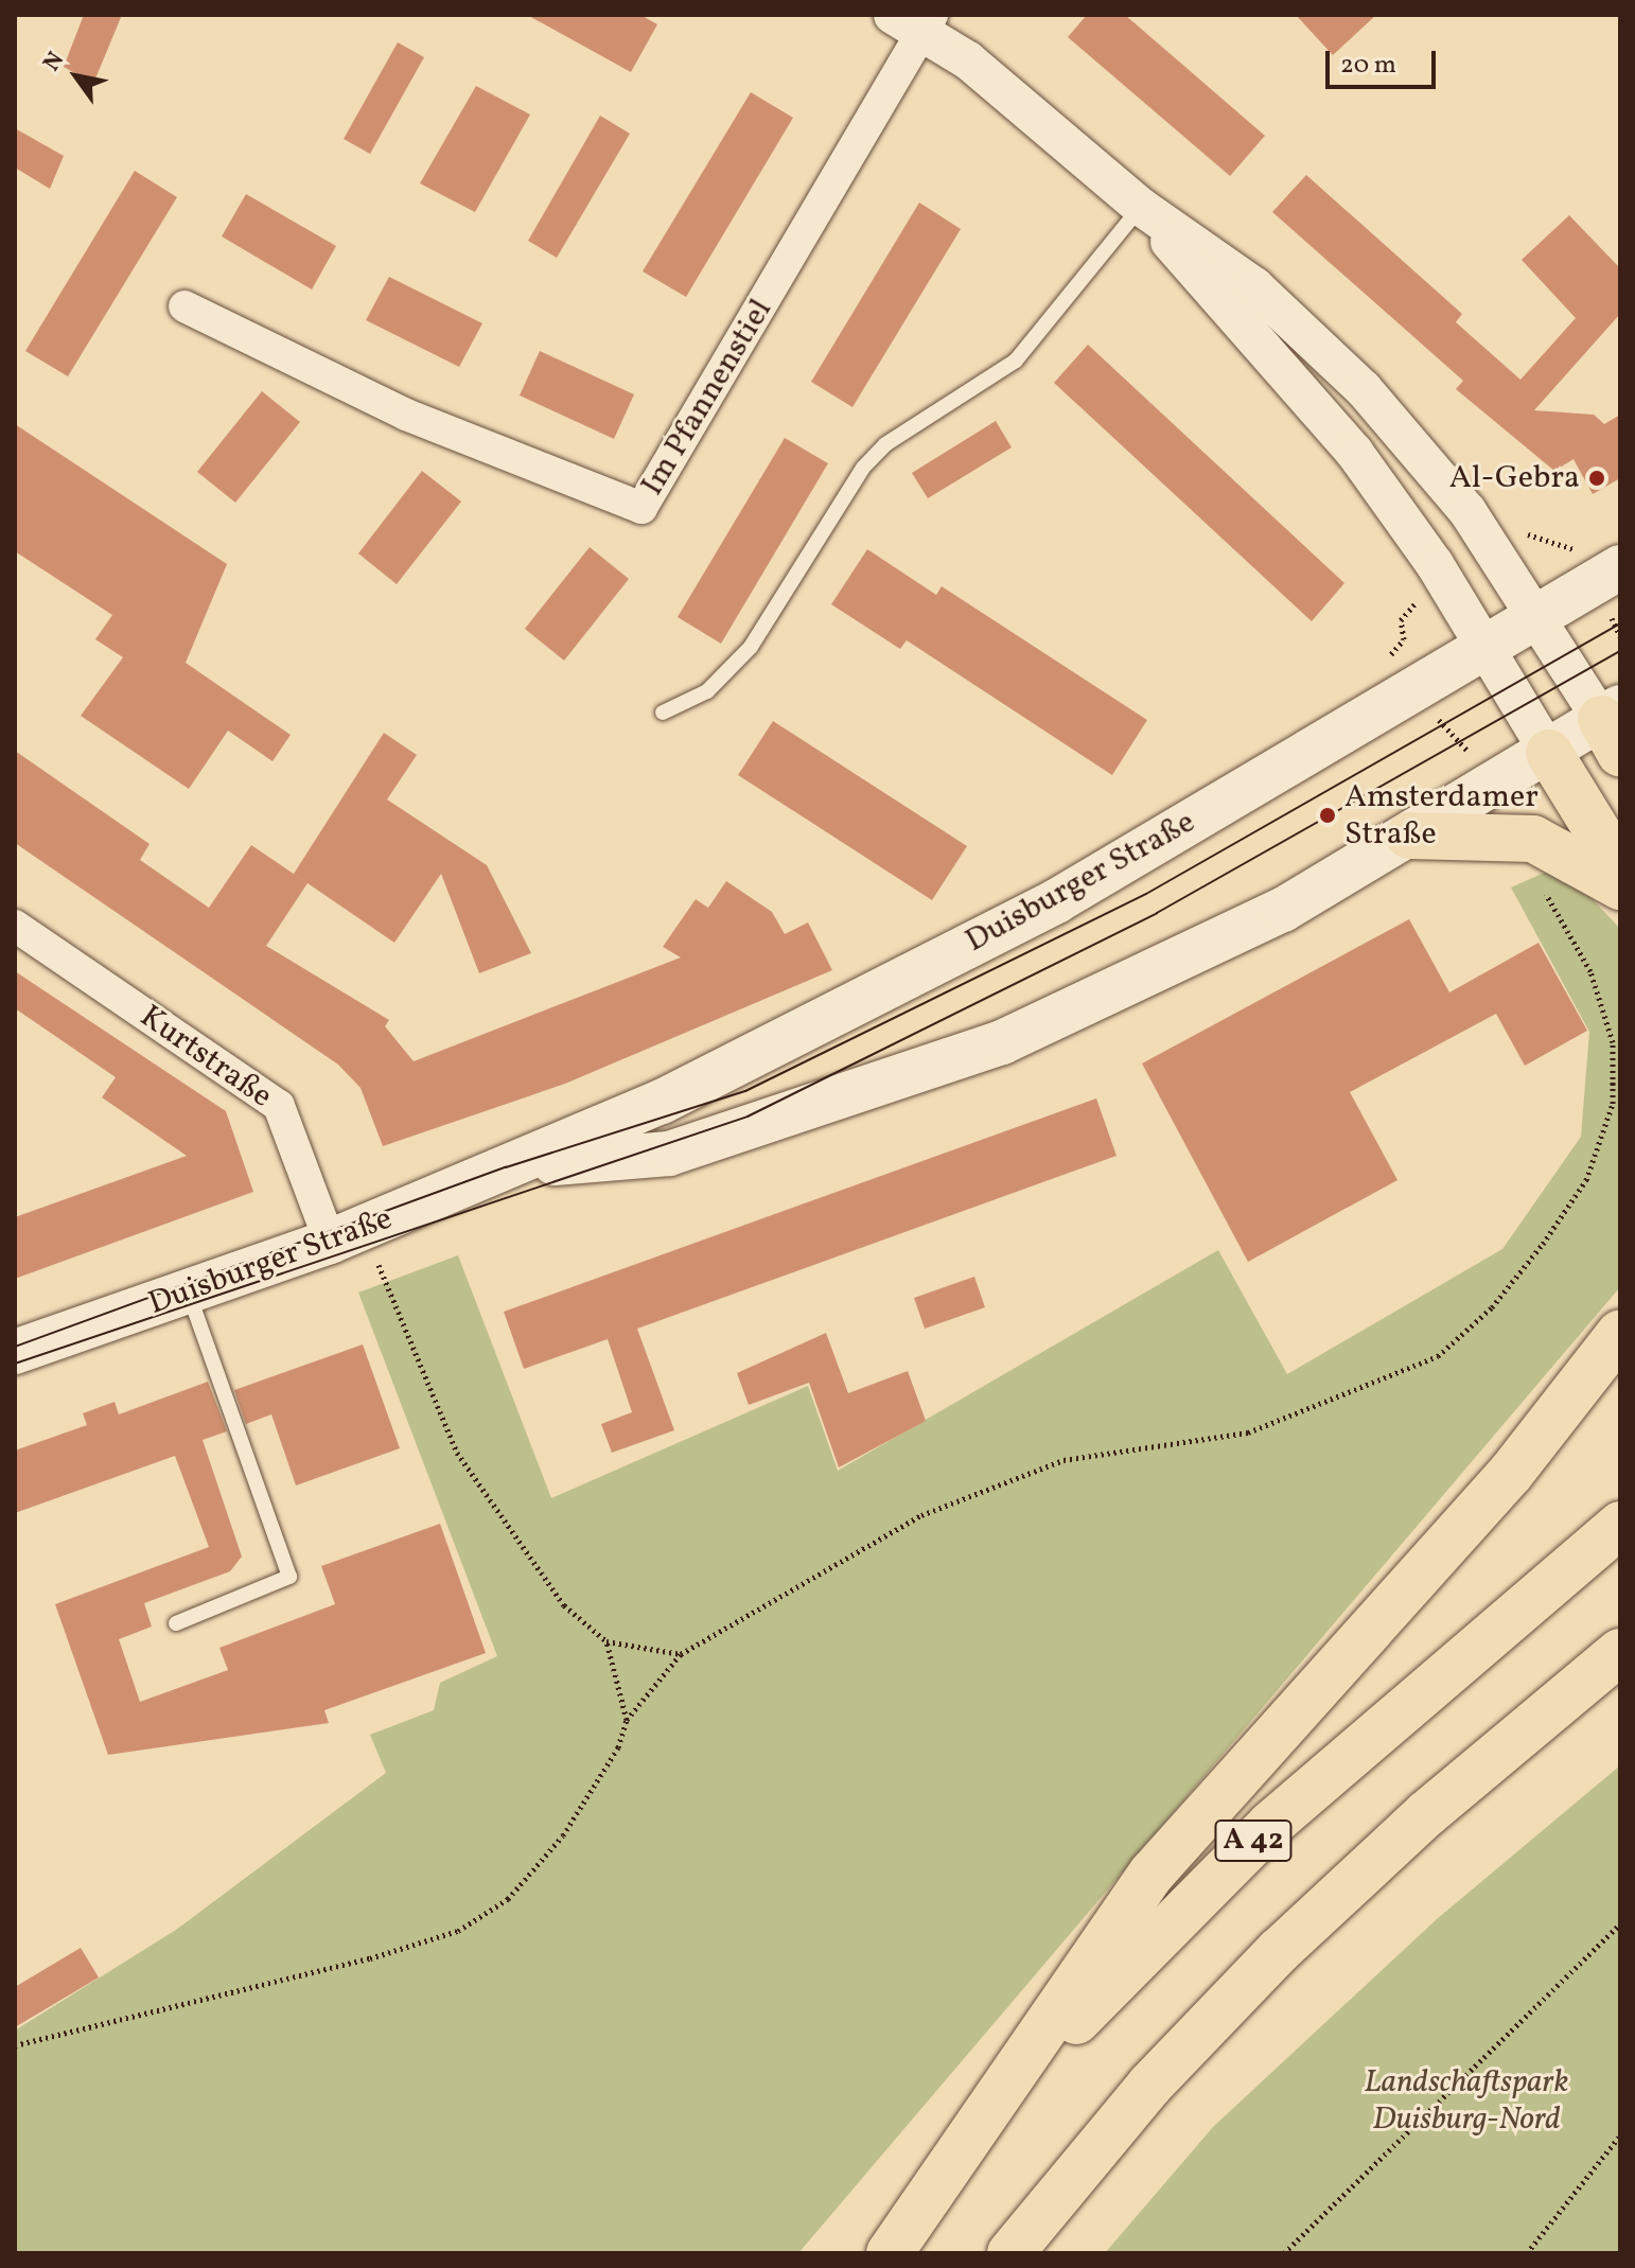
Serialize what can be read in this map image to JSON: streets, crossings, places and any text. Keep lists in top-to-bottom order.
{
  "streets": {
    "highway": ["A 42"],
    "main road": ["Duisburger Straße"],
    "street": ["Im Pfannenstiel", "Kurtstraße"]
  },
  "crossings": [
    ["Duisburger Straße", "Kurtstraße"]
  ],
  "parks": ["Landschaftspark Duisburg-Nord"],
  "places": ["Al-Gebra", "Amsterdamer Straße"],
  "scale_bar": "20 m",
  "north": "top left"
}
